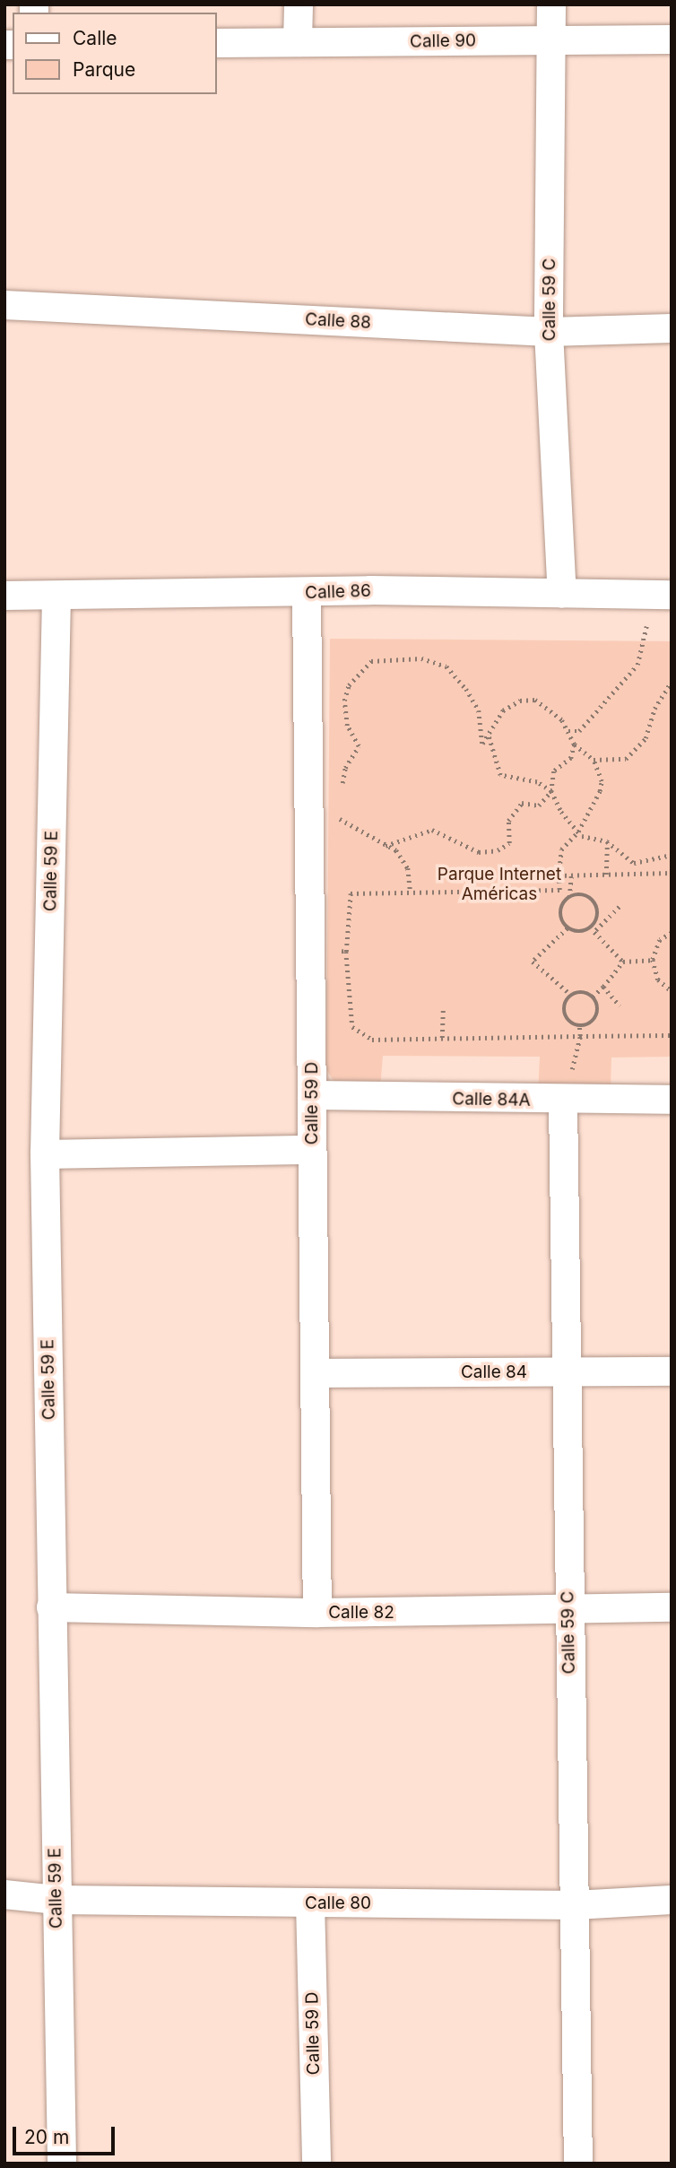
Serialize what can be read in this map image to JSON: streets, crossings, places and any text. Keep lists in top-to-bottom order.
{
  "streets": {
    "street": [
      "Calle 90",
      "Calle 59 C",
      "Calle 88",
      "Calle 86",
      "Calle 59 E",
      "Calle 84A",
      "Calle 59 D",
      "Calle 84",
      "Calle 82",
      "Calle 80"
    ]
  },
  "crossings": [
    ["Calle 90", "Calle 59 C"],
    ["Calle 59 C", "Calle 88"],
    ["Calle 59 C", "Calle 86"],
    ["Calle 59 C", "Calle 84A"],
    ["Calle 59 C", "Calle 84"],
    ["Calle 59 C", "Calle 82"],
    ["Calle 59 C", "Calle 80"],
    ["Calle 86", "Calle 59 E"],
    ["Calle 86", "Calle 59 D"],
    ["Calle 59 E", "Calle 82"],
    ["Calle 59 E", "Calle 80"],
    ["Calle 84A", "Calle 59 D"],
    ["Calle 59 D", "Calle 84"],
    ["Calle 59 D", "Calle 82"],
    ["Calle 59 D", "Calle 80"]
  ],
  "parks": ["Parque Internet Américas"],
  "legend": ["Calle", "Parque"],
  "scale_bar": "20 m"
}
